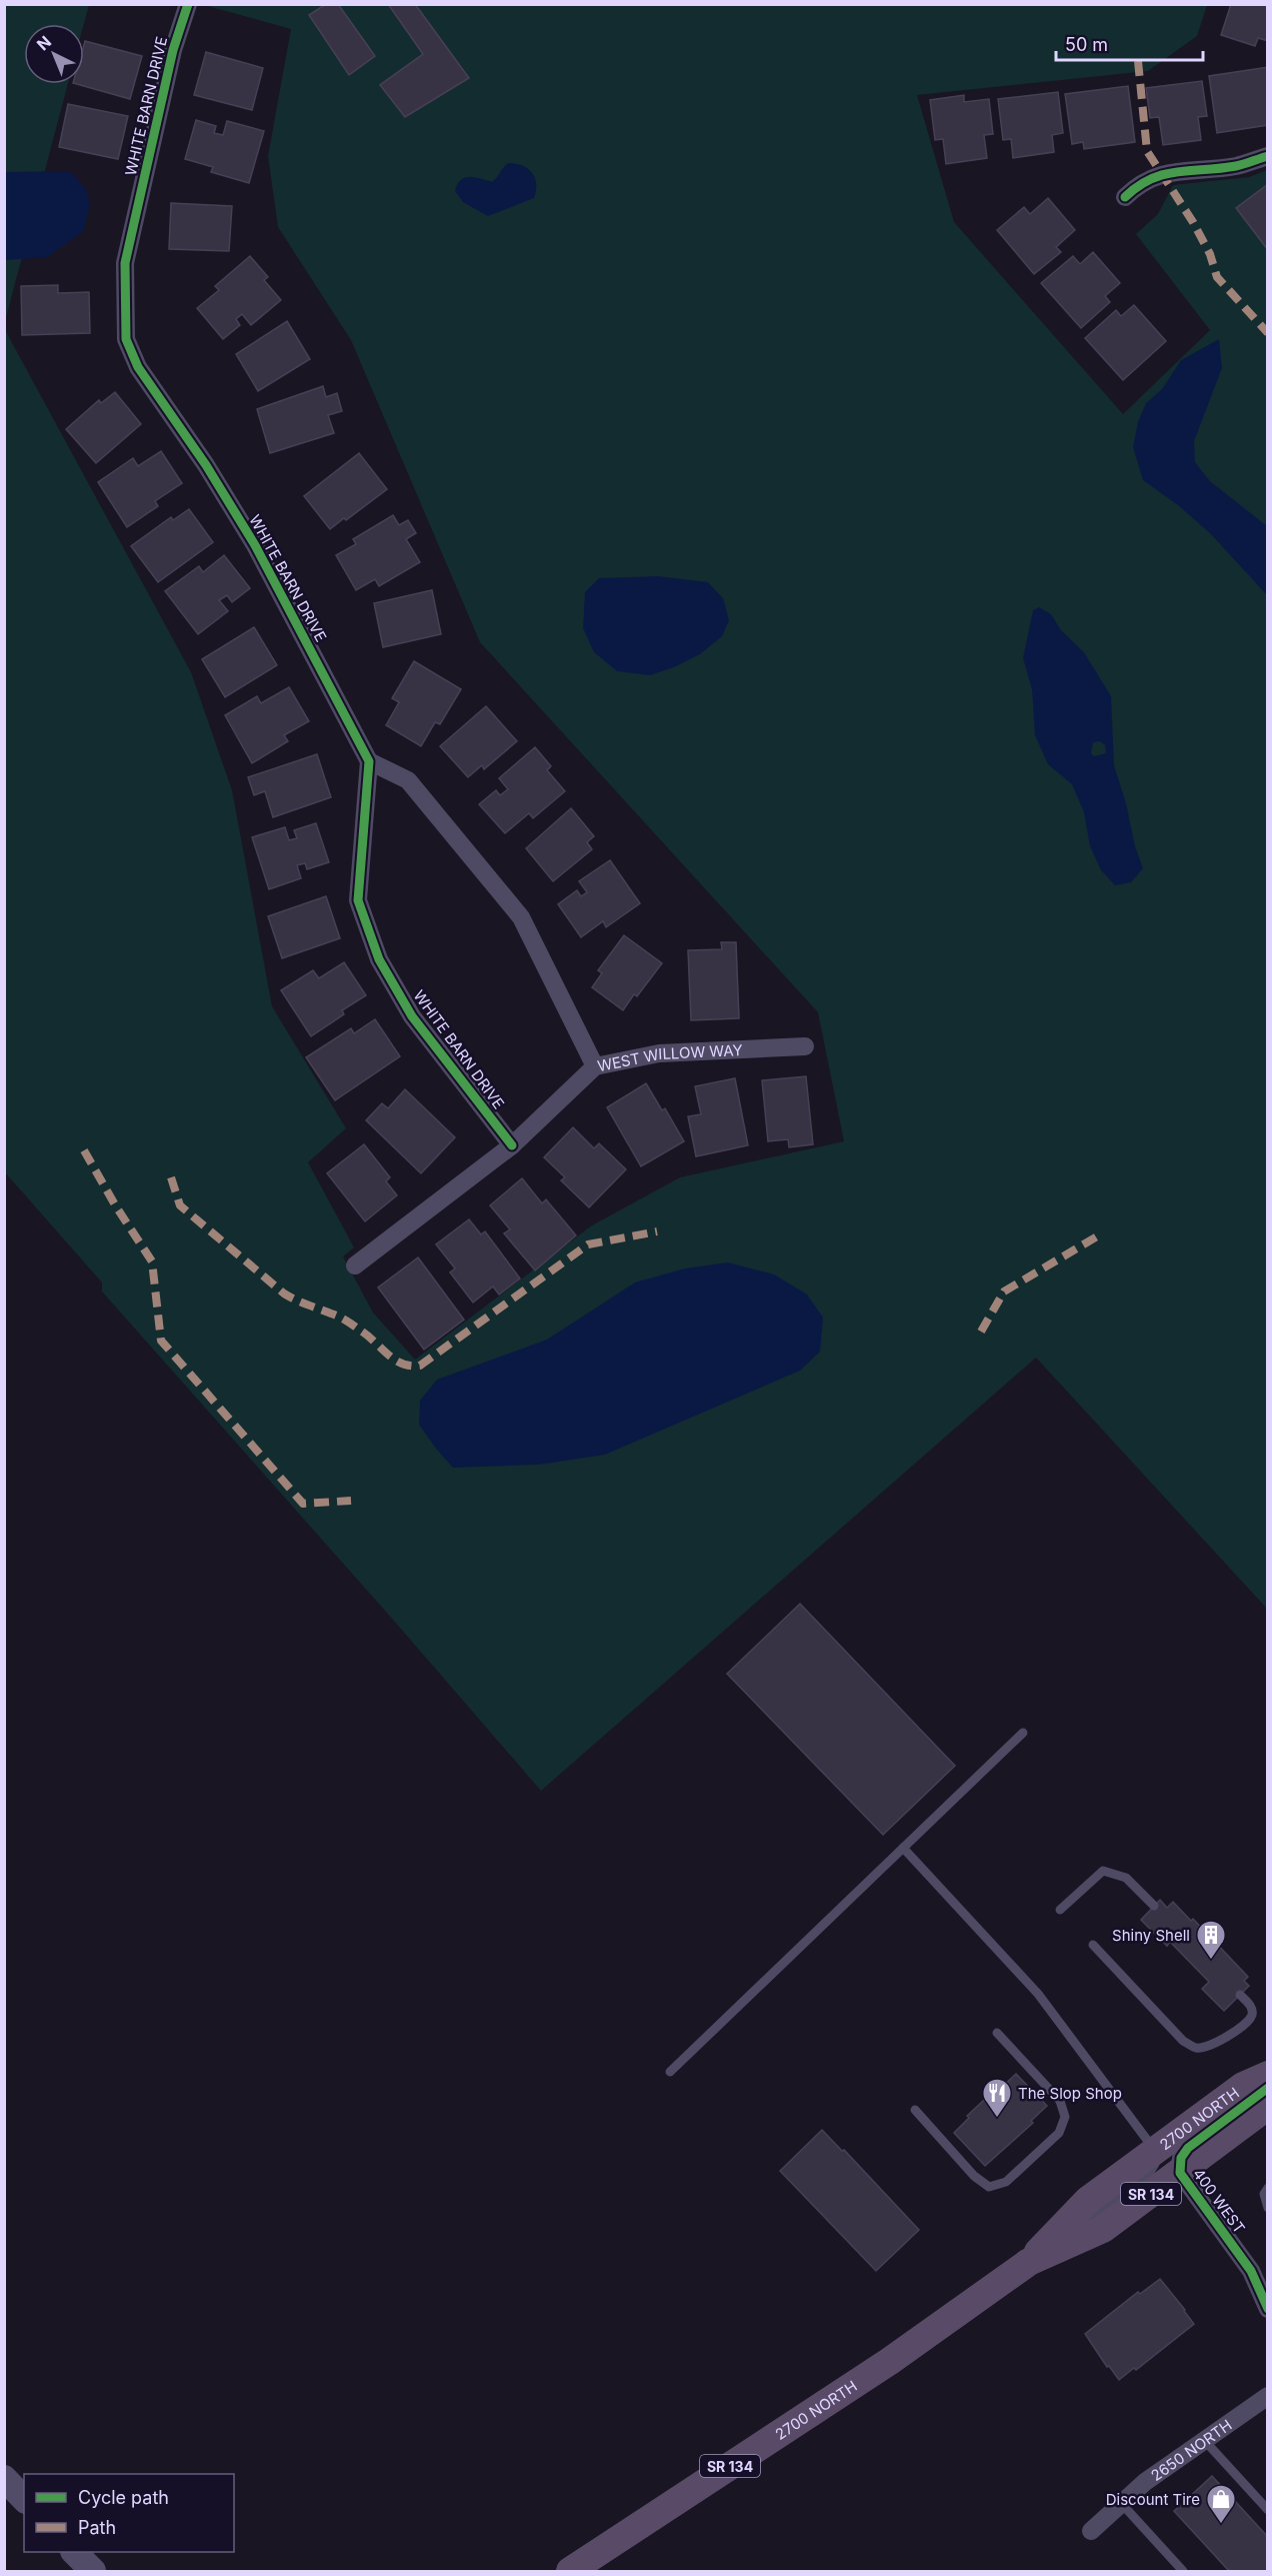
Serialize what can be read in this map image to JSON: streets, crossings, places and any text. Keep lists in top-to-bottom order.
{
  "streets": {
    "main road": ["2700 NORTH", "SR 134"],
    "street": [
      "WHITE BARN DRIVE",
      "WEST WILLOW WAY",
      "400 WEST",
      "2650 NORTH"
    ]
  },
  "crossings": [
    ["WHITE BARN DRIVE", "WEST WILLOW WAY"],
    ["2700 NORTH", "400 WEST"]
  ],
  "places": {
    "building": ["Shiny Shell"],
    "restaurant": ["The Slop Shop"],
    "shop": ["Discount Tire"]
  },
  "legend": ["Cycle path", "Path"],
  "scale_bar": "50 m",
  "north": "top left"
}
